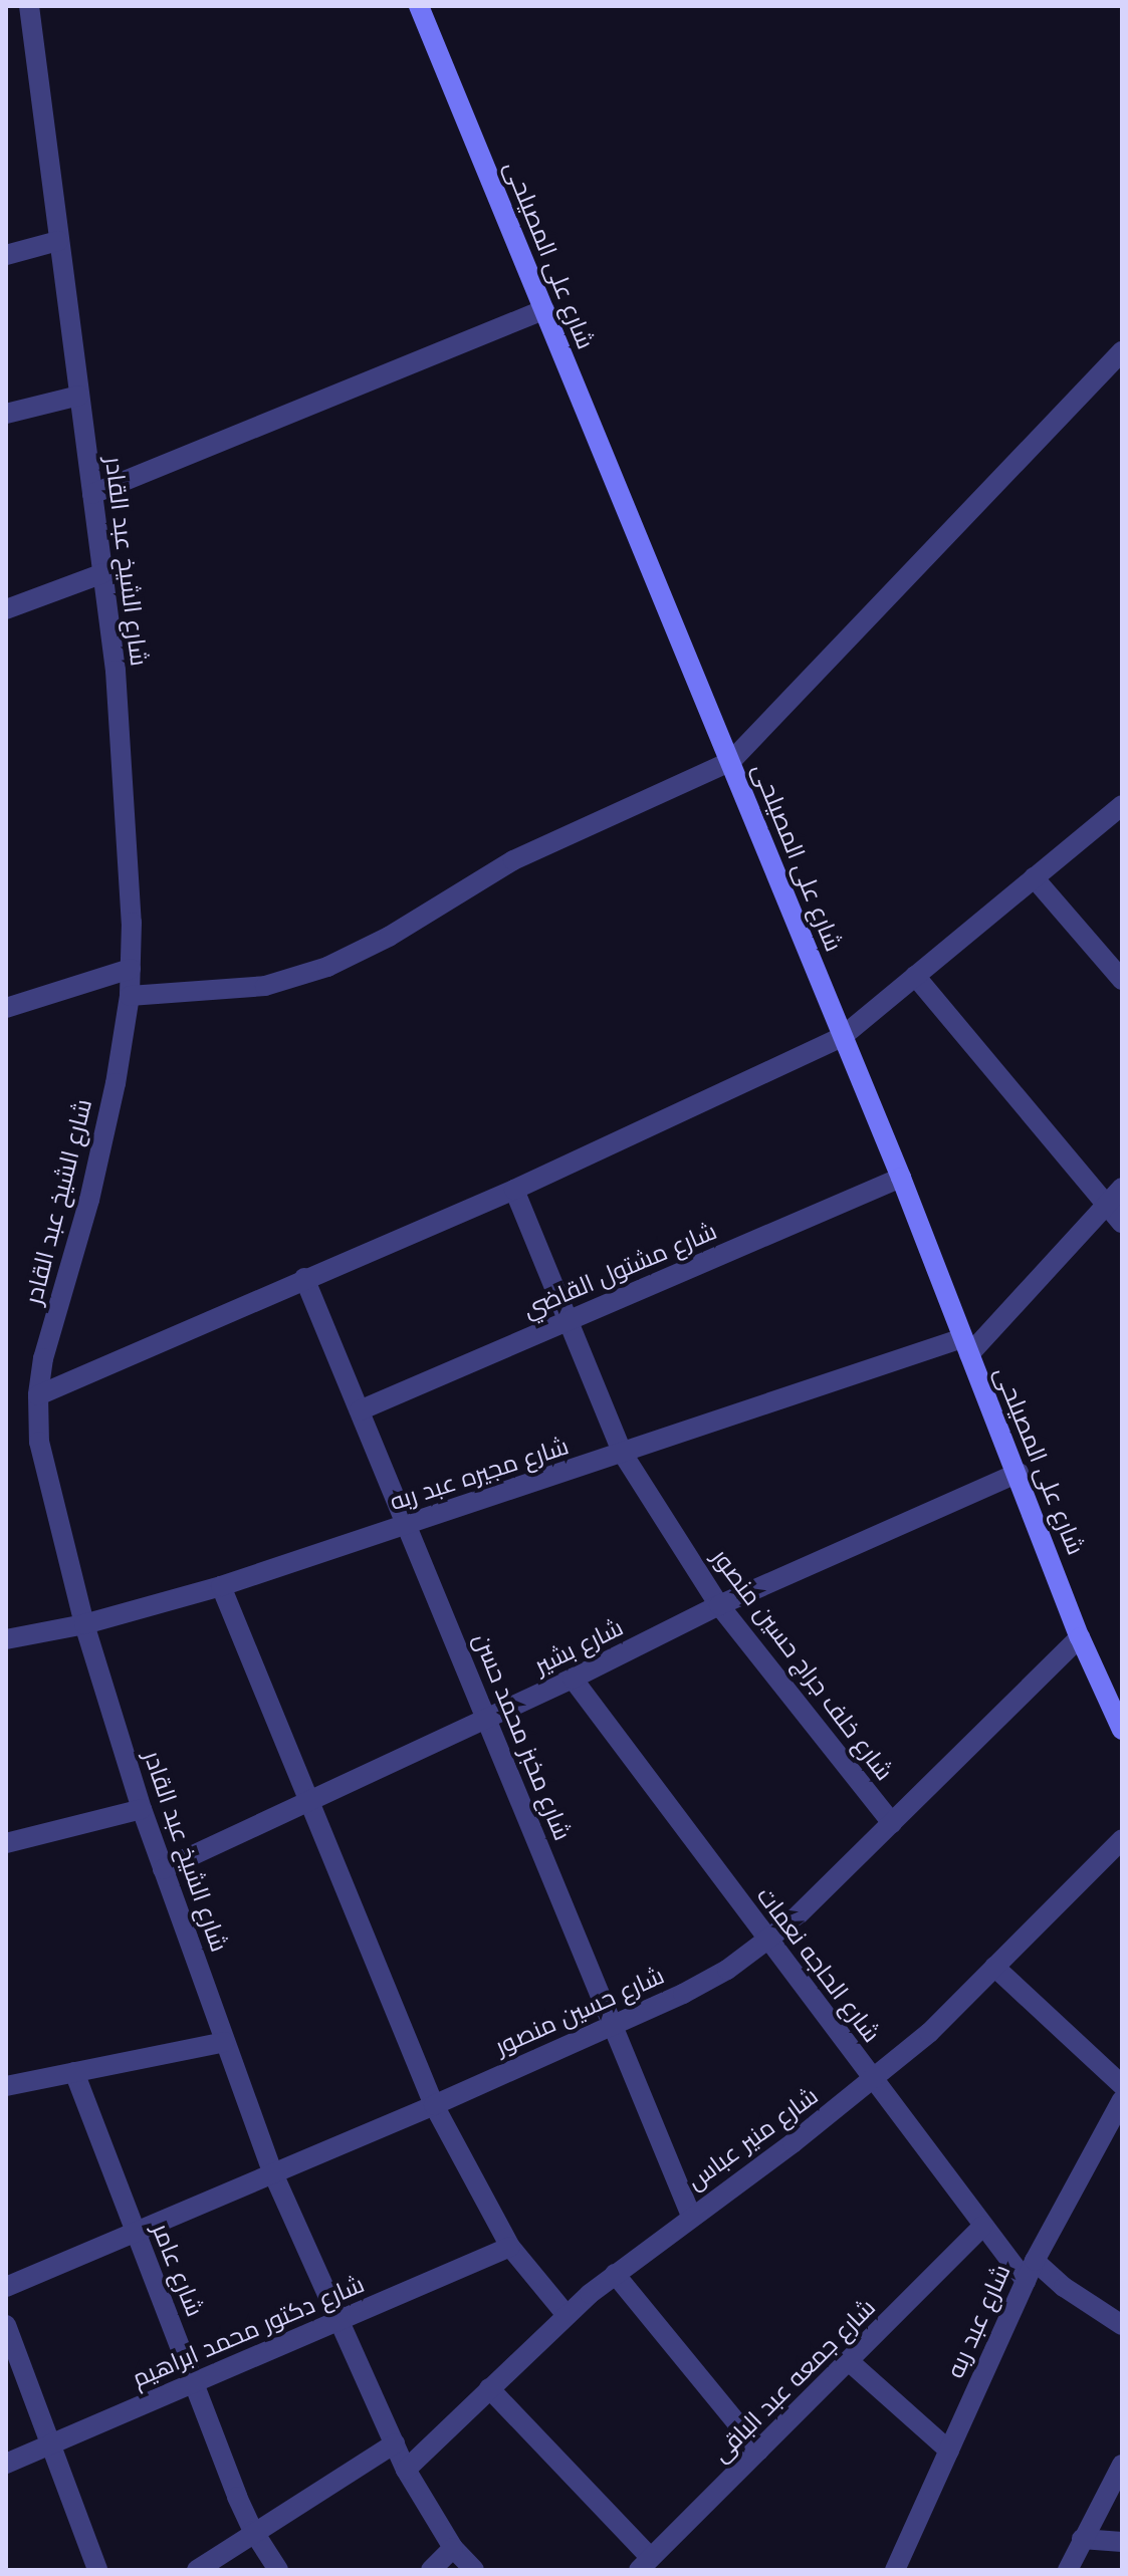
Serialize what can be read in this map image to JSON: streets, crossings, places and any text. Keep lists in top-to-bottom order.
{
  "streets": {
    "street": [
      "شارع على المصيلحى",
      "شارع الشيخ عبد القادر",
      "شارع مشتول القاضي",
      "شارع مجيره عبد ربه",
      "شارع بشير",
      "شارع خلف جراج حسين منصور",
      "شارع مخبز محمد حسن",
      "شارع الحاجه نعمات",
      "شارع حسين منصور",
      "شارع منير عباس",
      "شارع عامر",
      "شارع عبد ربه",
      "شارع دكتور محمد ابراهيم",
      "شارع جمعه عبد الباقى"
    ]
  },
  "crossings": [
    ["شارع على المصيلحى", "شارع مشتول القاضي"],
    ["شارع على المصيلحى", "شارع مجيره عبد ربه"],
    ["شارع على المصيلحى", "شارع بشير"],
    ["شارع على المصيلحى", "شارع حسين منصور"],
    ["شارع الشيخ عبد القادر", "شارع مجيره عبد ربه"],
    ["شارع الشيخ عبد القادر", "شارع بشير"],
    ["شارع الشيخ عبد القادر", "شارع حسين منصور"],
    ["شارع الشيخ عبد القادر", "شارع منير عباس"],
    ["شارع الشيخ عبد القادر", "شارع دكتور محمد ابراهيم"],
    ["شارع مشتول القاضي", "شارع خلف جراج حسين منصور"],
    ["شارع مشتول القاضي", "شارع مخبز محمد حسن"],
    ["شارع مجيره عبد ربه", "شارع خلف جراج حسين منصور"],
    ["شارع مجيره عبد ربه", "شارع مخبز محمد حسن"],
    ["شارع بشير", "شارع خلف جراج حسين منصور"],
    ["شارع بشير", "شارع مخبز محمد حسن"],
    ["شارع بشير", "شارع الحاجه نعمات"],
    ["شارع خلف جراج حسين منصور", "شارع حسين منصور"],
    ["شارع مخبز محمد حسن", "شارع حسين منصور"],
    ["شارع مخبز محمد حسن", "شارع منير عباس"],
    ["شارع الحاجه نعمات", "شارع حسين منصور"],
    ["شارع الحاجه نعمات", "شارع منير عباس"],
    ["شارع الحاجه نعمات", "شارع عبد ربه"],
    ["شارع الحاجه نعمات", "شارع جمعه عبد الباقى"],
    ["شارع حسين منصور", "شارع عامر"],
    ["شارع عامر", "شارع دكتور محمد ابراهيم"]
  ]
}
